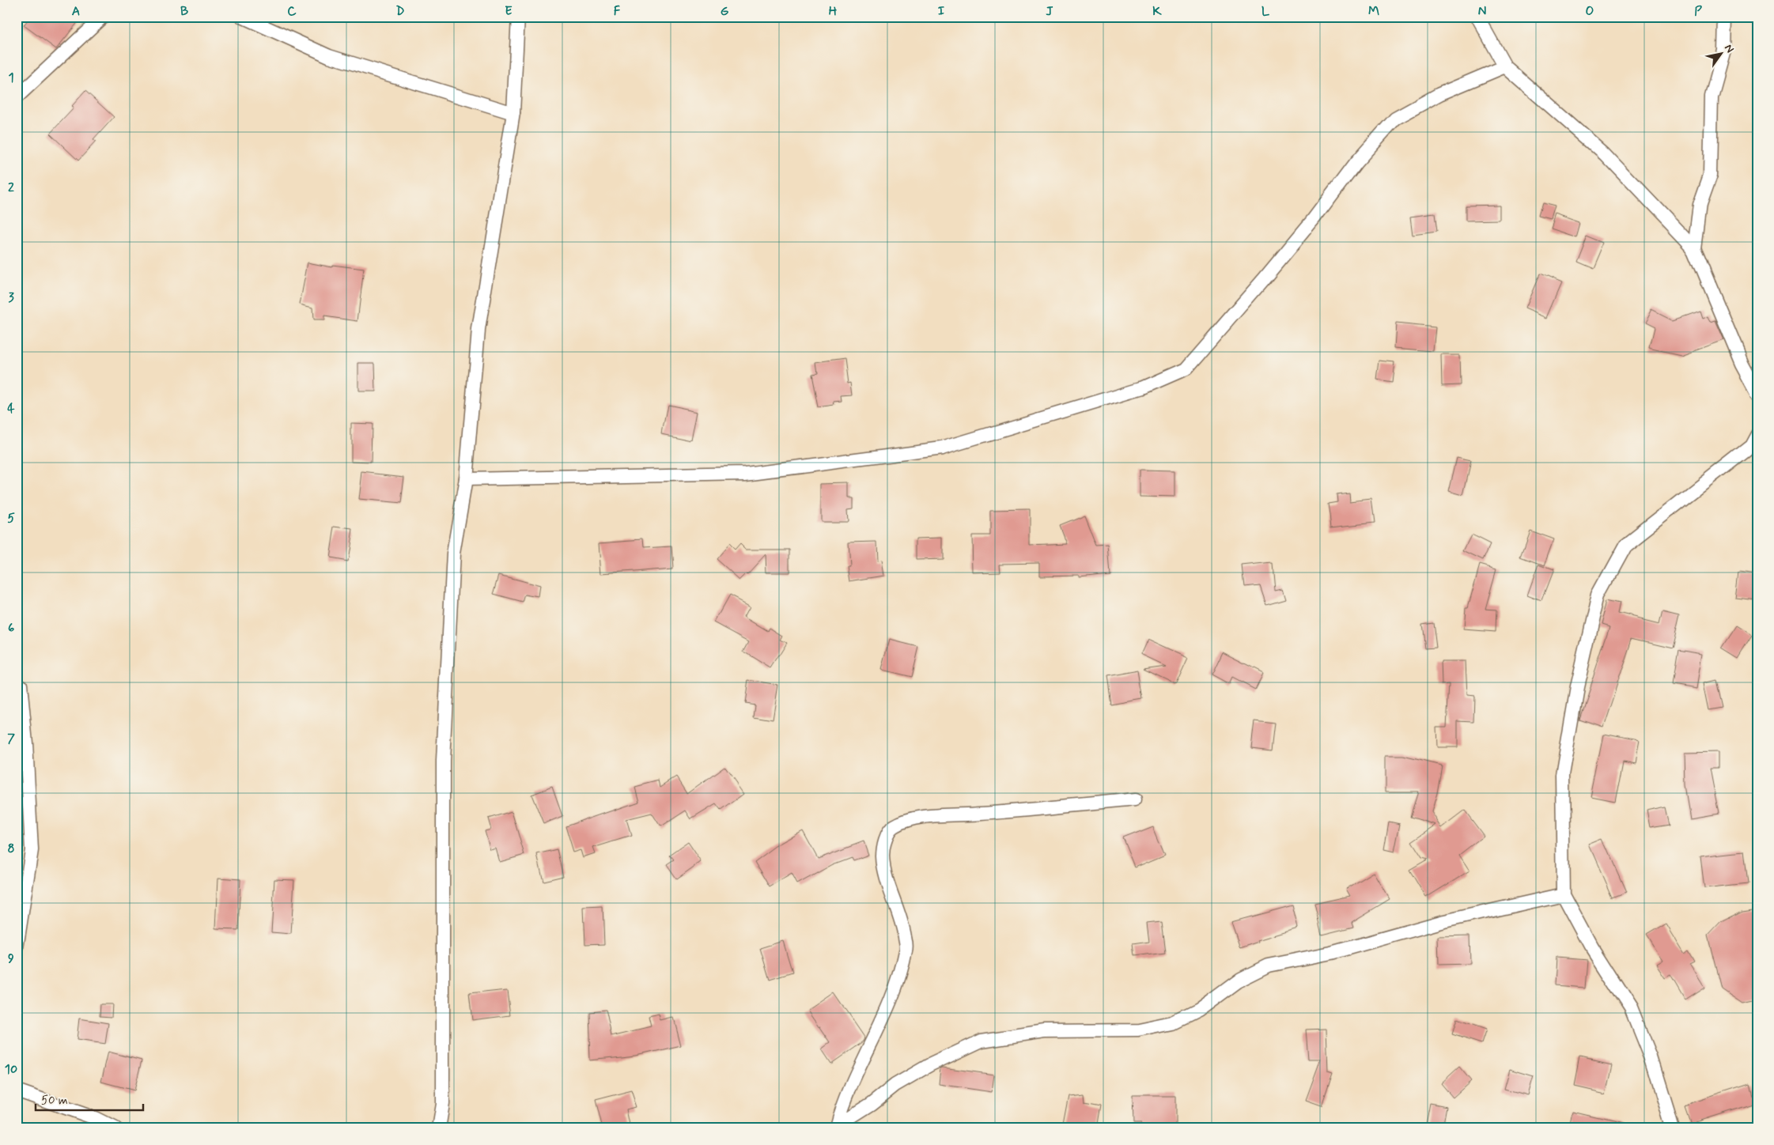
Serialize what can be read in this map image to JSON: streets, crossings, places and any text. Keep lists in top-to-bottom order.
{
  "scale_bar": "50 m",
  "north": "top right",
  "grid": {
    "columns": [
      "A",
      "B",
      "C",
      "D",
      "E",
      "F",
      "G",
      "H",
      "I",
      "J",
      "K",
      "L",
      "M",
      "N",
      "O",
      "P"
    ],
    "rows": [
      "1",
      "2",
      "3",
      "4",
      "5",
      "6",
      "7",
      "8",
      "9",
      "10"
    ]
  }
}
